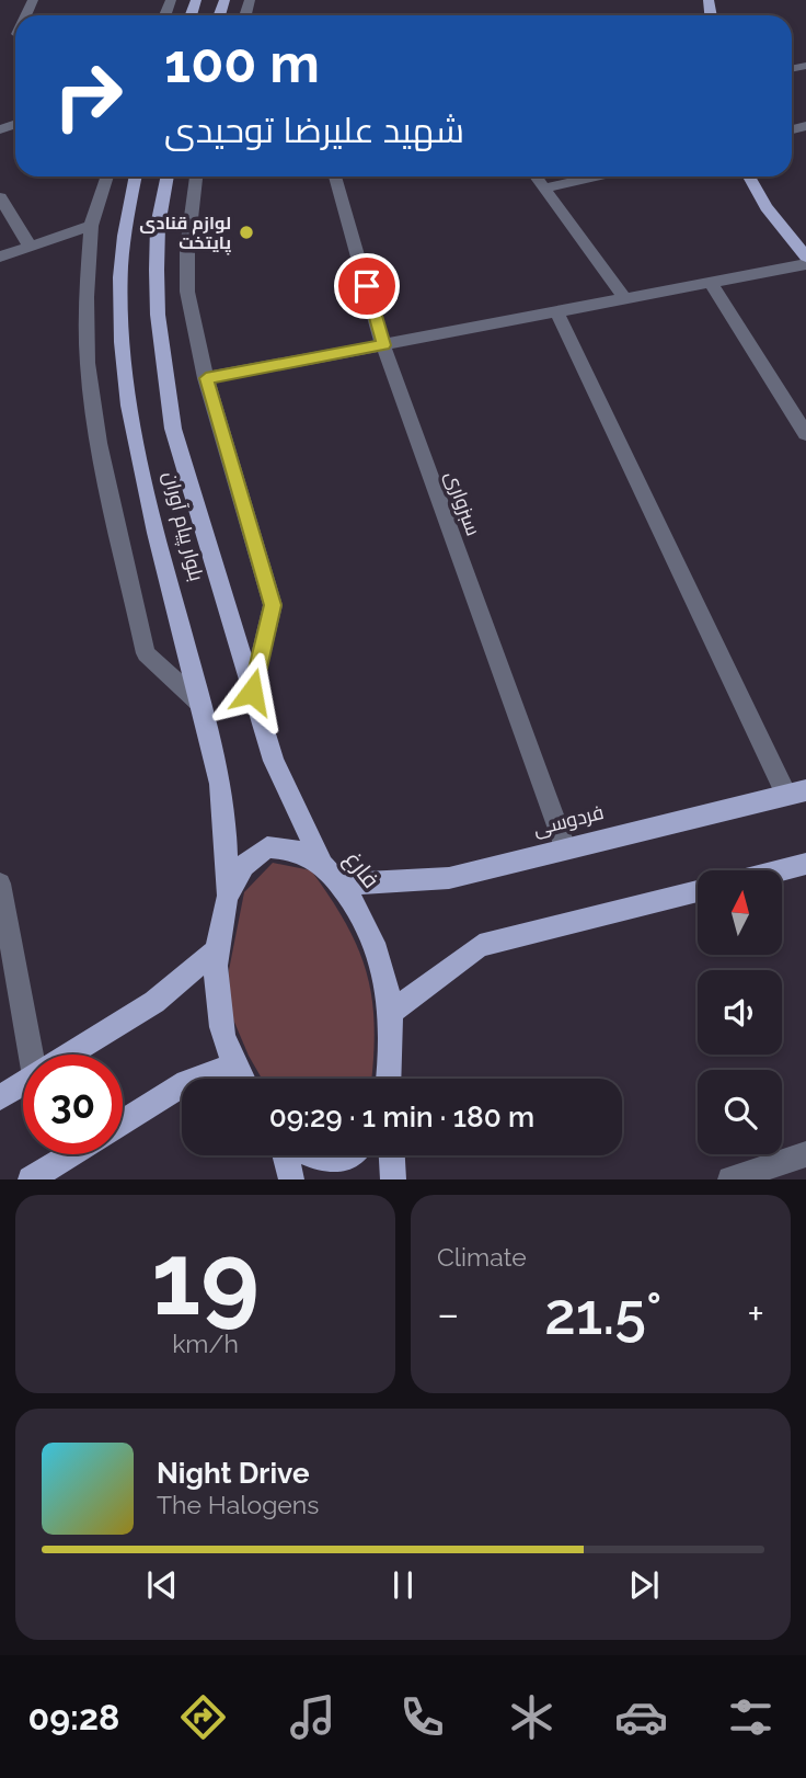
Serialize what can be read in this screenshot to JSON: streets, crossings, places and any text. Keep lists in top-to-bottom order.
{
  "streets": {
    "main road": ["بلوار پیام آوران", "فردوسی", "فارغ"],
    "street": ["سبزواری"]
  },
  "crossings": [
    ["سبزواری", "فردوسی"],
    ["بلوار پیام آوران", "فارغ"],
    ["فردوسی", "فارغ"]
  ],
  "places": ["لوازم قنادی پایتخت"],
  "north": "top",
  "page": {
    "turn": ["100 m", "شهید علیرضا توحیدی"],
    "limit": "30",
    "trip": "09:29 · 1 min · 180 m",
    "tile": [
      ["19", "km/h"],
      "Climate"
    ],
    "heat": ["−", "21.5°", "+"],
    "song": ["Night Drive", "The Halogens"],
    "tabs": "09:28"
  }
}
